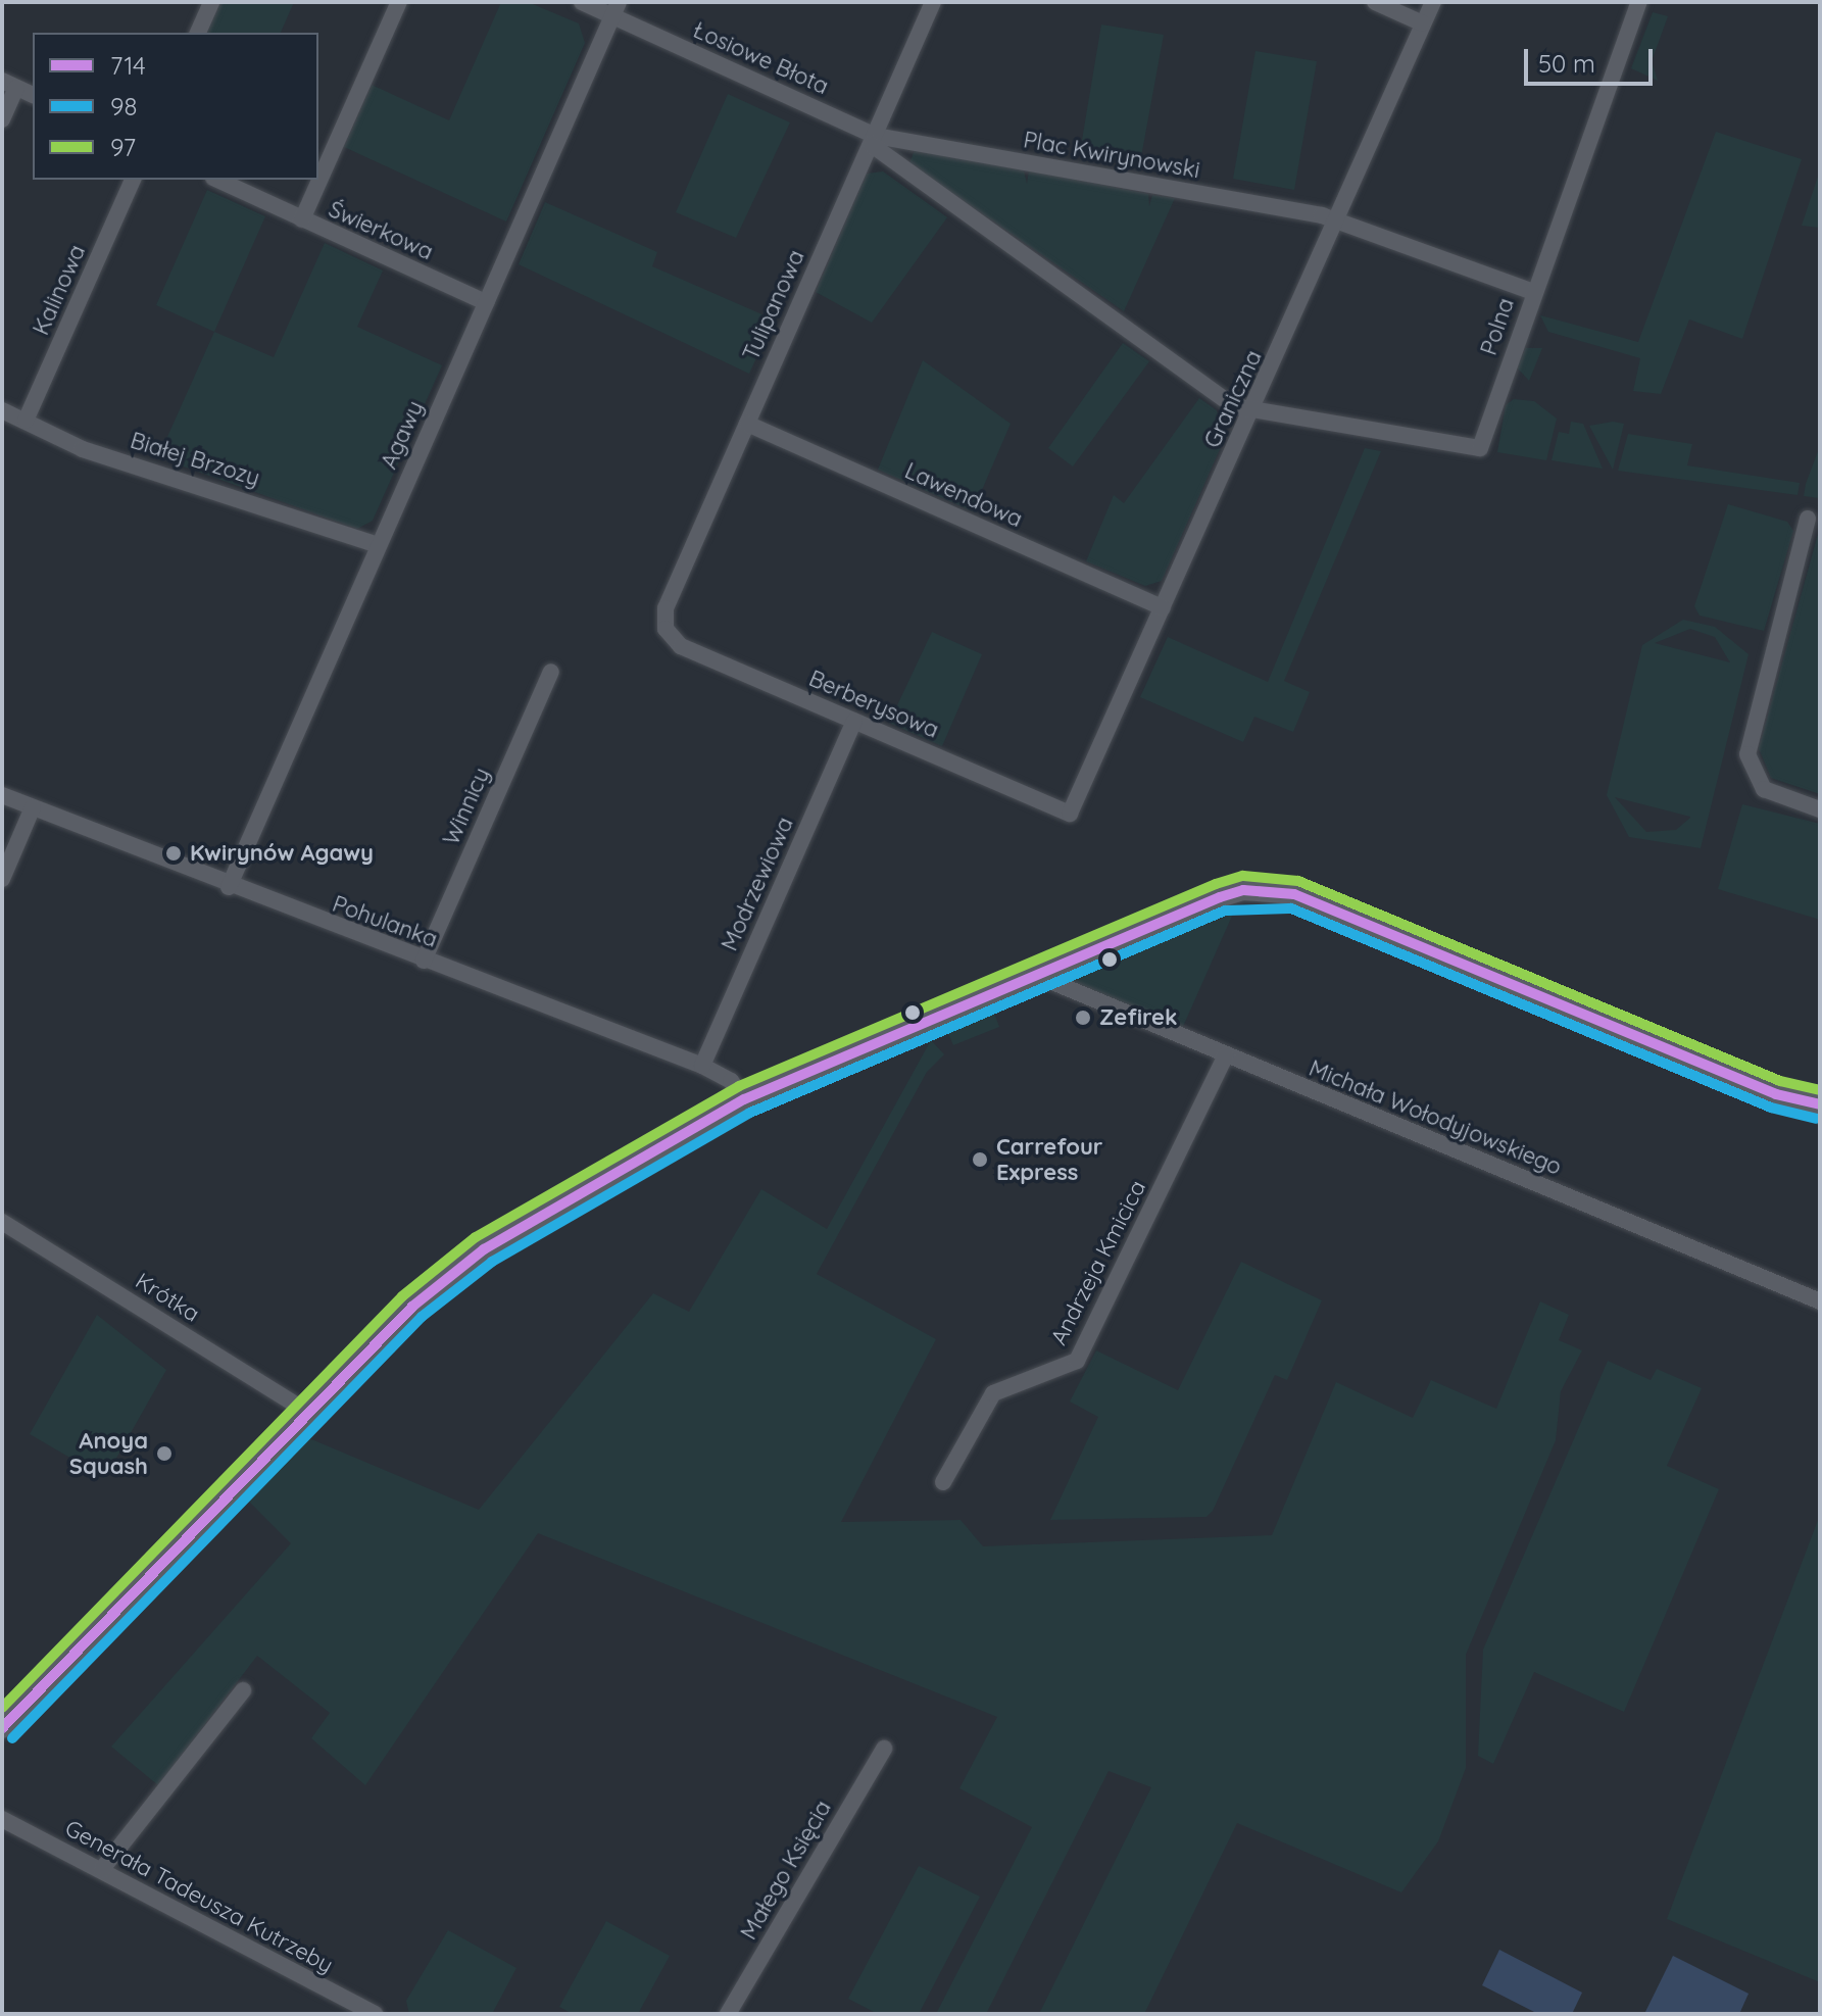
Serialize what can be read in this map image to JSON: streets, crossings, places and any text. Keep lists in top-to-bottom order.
{
  "streets": {
    "street": [
      "Łosiowe Błota",
      "Plac Kwirynowski",
      "Świerkowa",
      "Kalinowa",
      "Tulipanowa",
      "Polna",
      "Graniczna",
      "Agawy",
      "Białej Brzozy",
      "Lawendowa",
      "Berberysowa",
      "Winnicy",
      "Modrzewiowa",
      "Pohulanka",
      "Michała Wołodyjowskiego",
      "Andrzeja Kmicica",
      "Krótka",
      "Małego Księcia",
      "Generała Tadeusza Kutrzeby"
    ]
  },
  "crossings": [
    ["Łosiowe Błota", "Plac Kwirynowski"],
    ["Łosiowe Błota", "Tulipanowa"],
    ["Łosiowe Błota", "Agawy"],
    ["Plac Kwirynowski", "Tulipanowa"],
    ["Plac Kwirynowski", "Polna"],
    ["Plac Kwirynowski", "Graniczna"],
    ["Świerkowa", "Agawy"],
    ["Kalinowa", "Białej Brzozy"],
    ["Tulipanowa", "Lawendowa"],
    ["Tulipanowa", "Berberysowa"],
    ["Polna", "Graniczna"],
    ["Graniczna", "Lawendowa"],
    ["Graniczna", "Berberysowa"],
    ["Agawy", "Białej Brzozy"],
    ["Agawy", "Pohulanka"],
    ["Berberysowa", "Modrzewiowa"],
    ["Winnicy", "Pohulanka"],
    ["Modrzewiowa", "Pohulanka"],
    ["Michała Wołodyjowskiego", "Andrzeja Kmicica"]
  ],
  "places": [
    "Kwirynów Agawy",
    "Zefirek",
    "Carrefour Express",
    "Anoya Squash"
  ],
  "lines": ["transit line 97", "transit line 714", "transit line 98"],
  "legend": ["714", "98", "97"],
  "scale_bar": "50 m"
}
